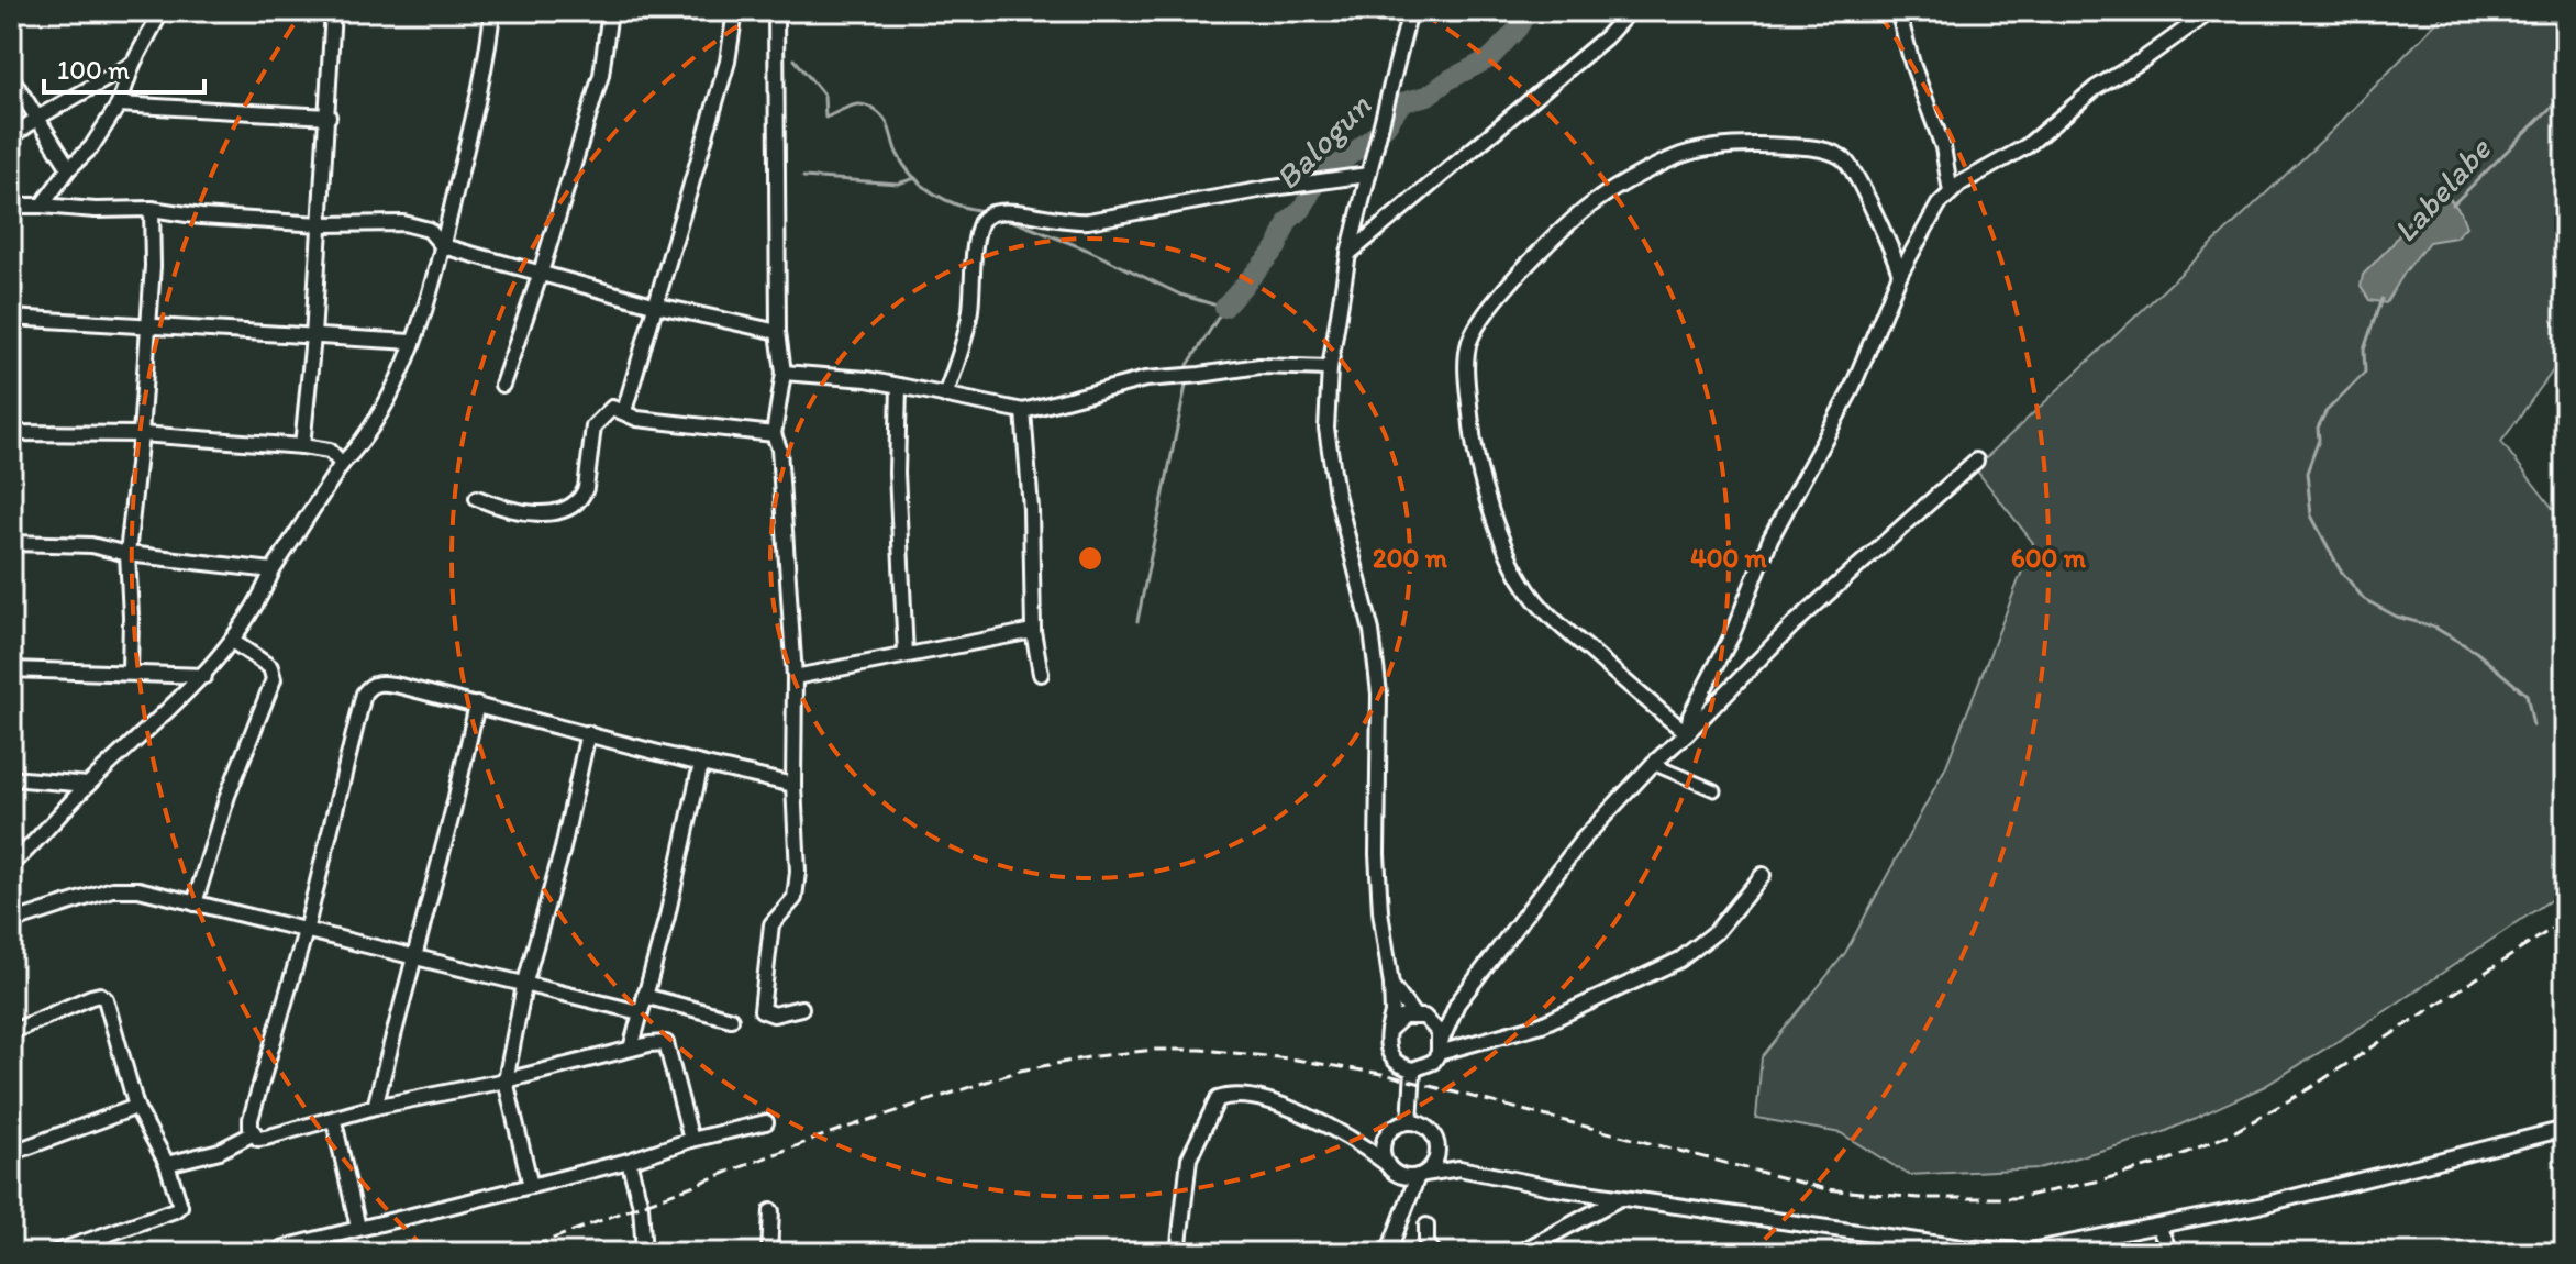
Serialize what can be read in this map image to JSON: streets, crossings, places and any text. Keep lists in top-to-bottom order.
{
  "water": ["Balogun", "Labelabe"],
  "scale_bar": "100 m",
  "rings": ["200 m", "400 m", "600 m"]
}
